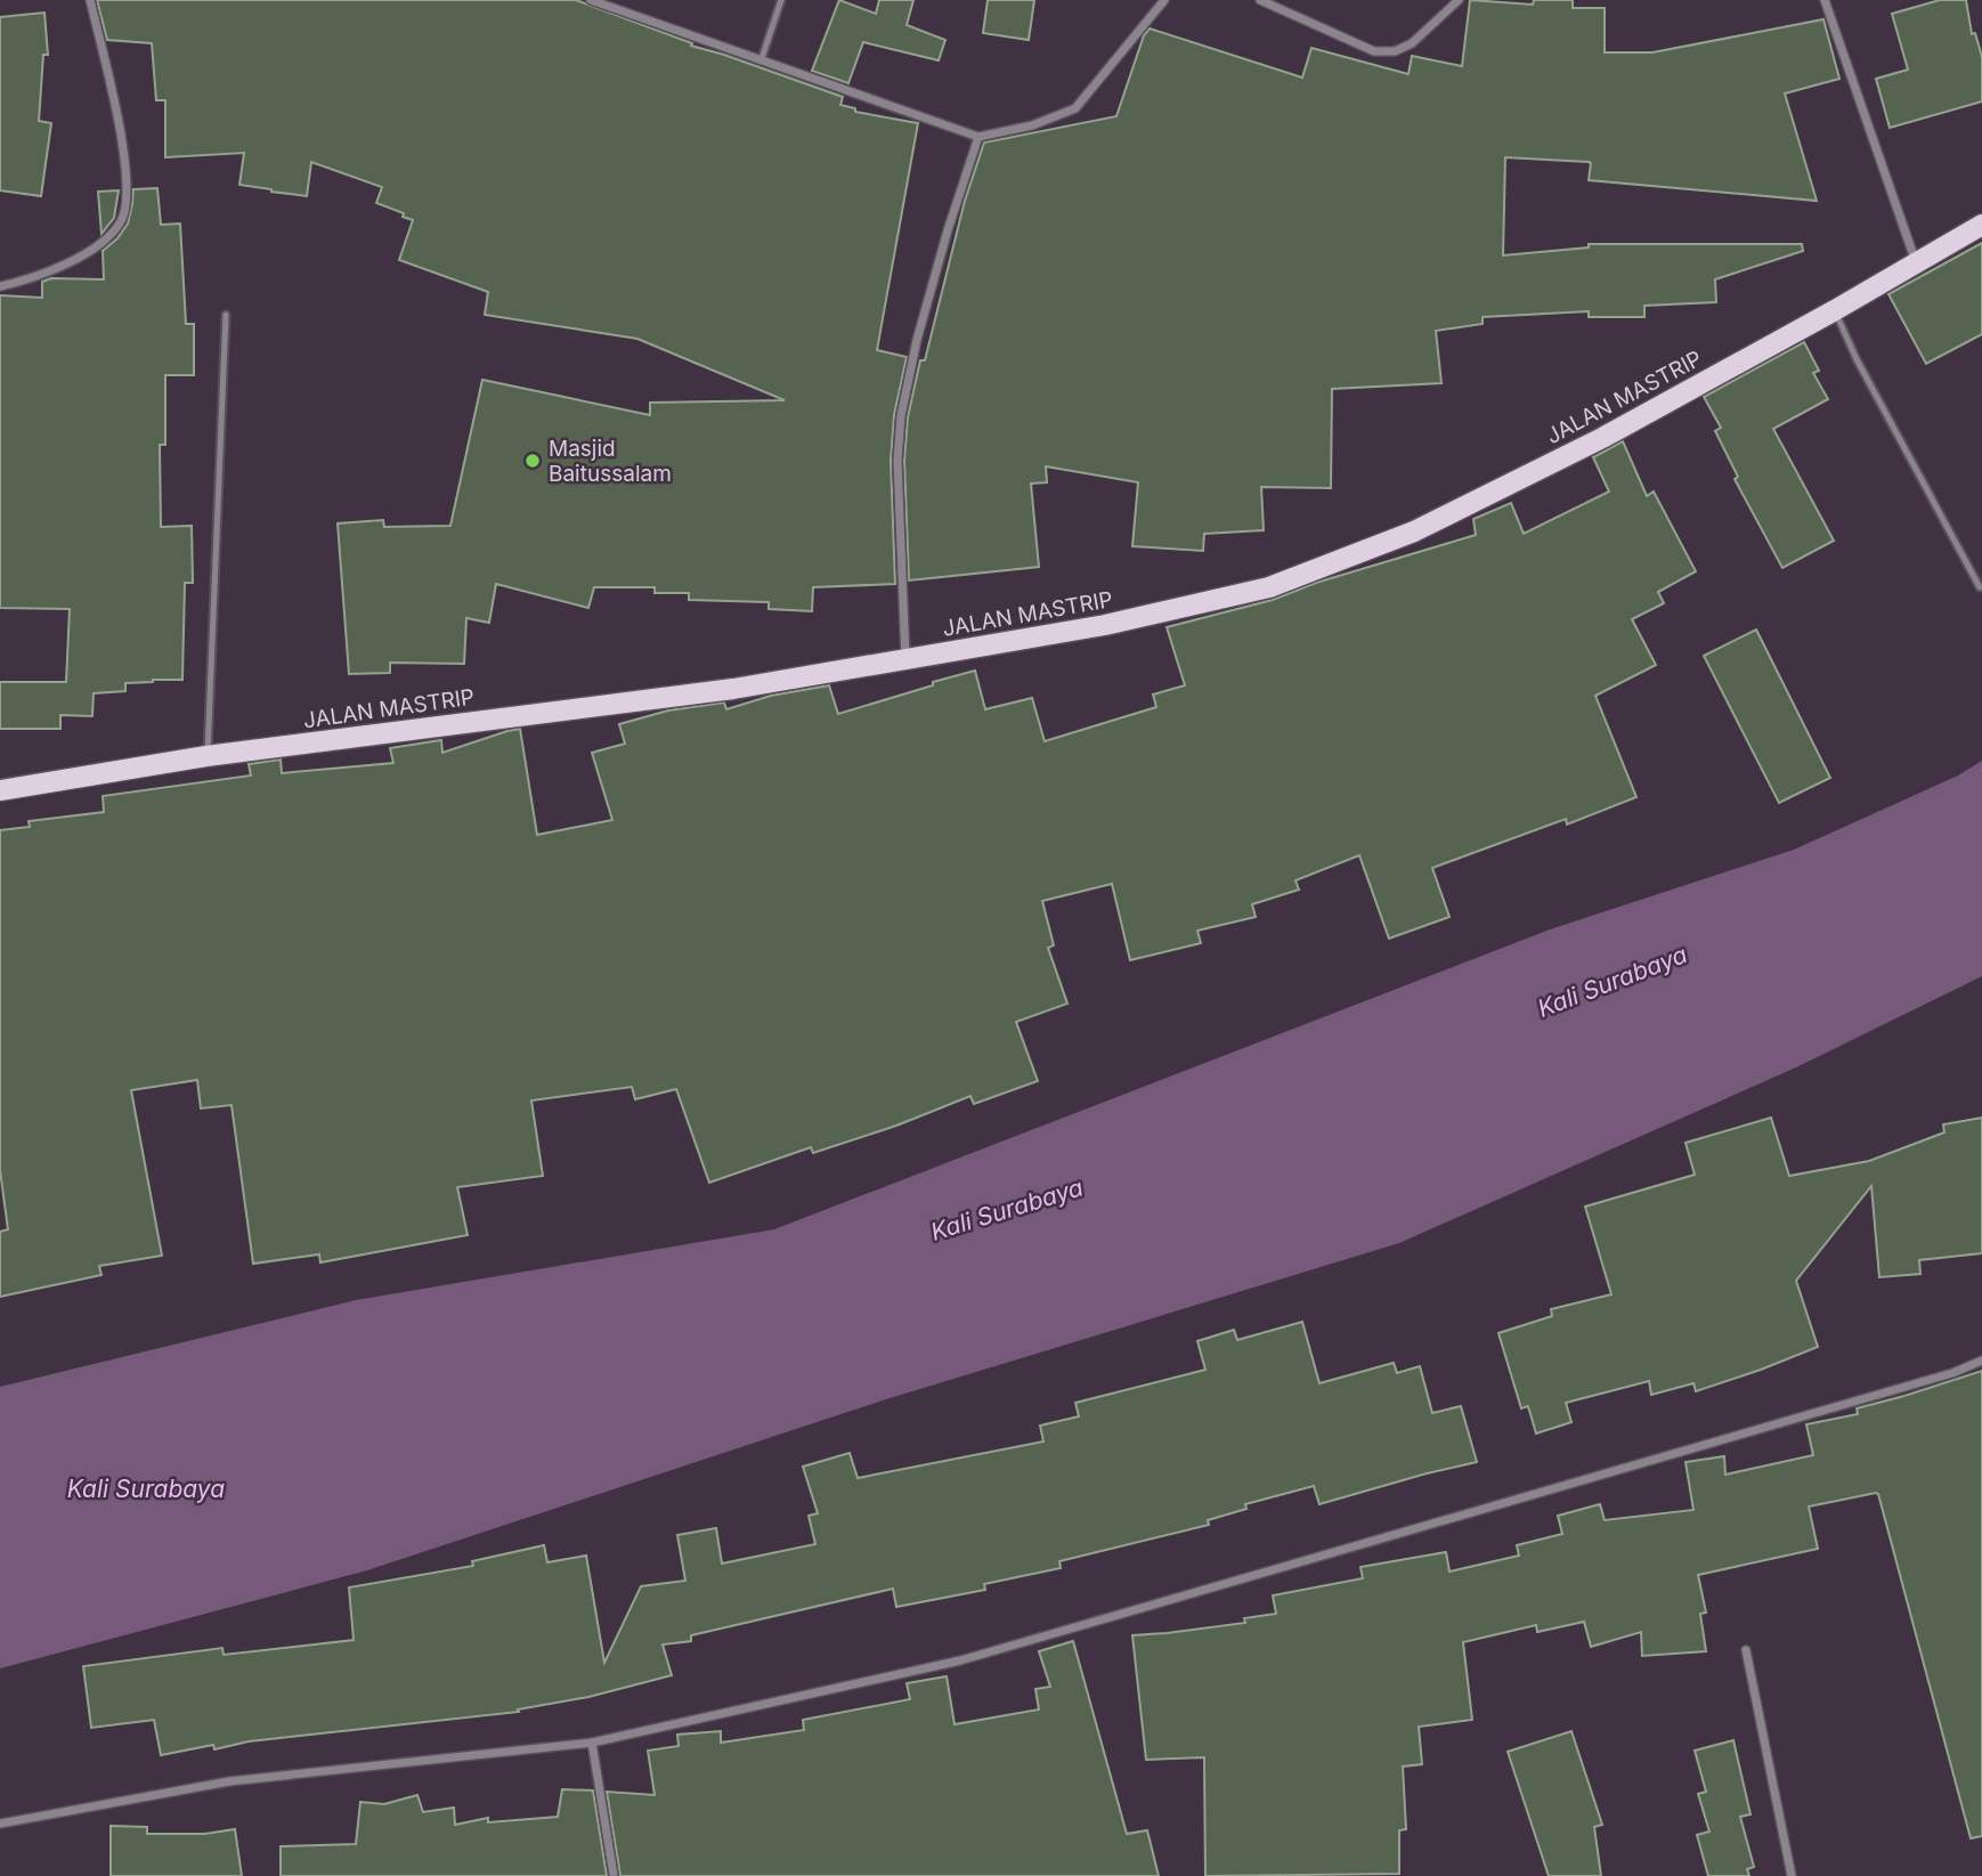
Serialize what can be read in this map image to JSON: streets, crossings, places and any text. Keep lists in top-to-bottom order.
{
  "streets": {
    "main road": ["JALAN MASTRIP"]
  },
  "water": ["Kali Surabaya"],
  "places": ["Masjid Baitussalam"]
}
